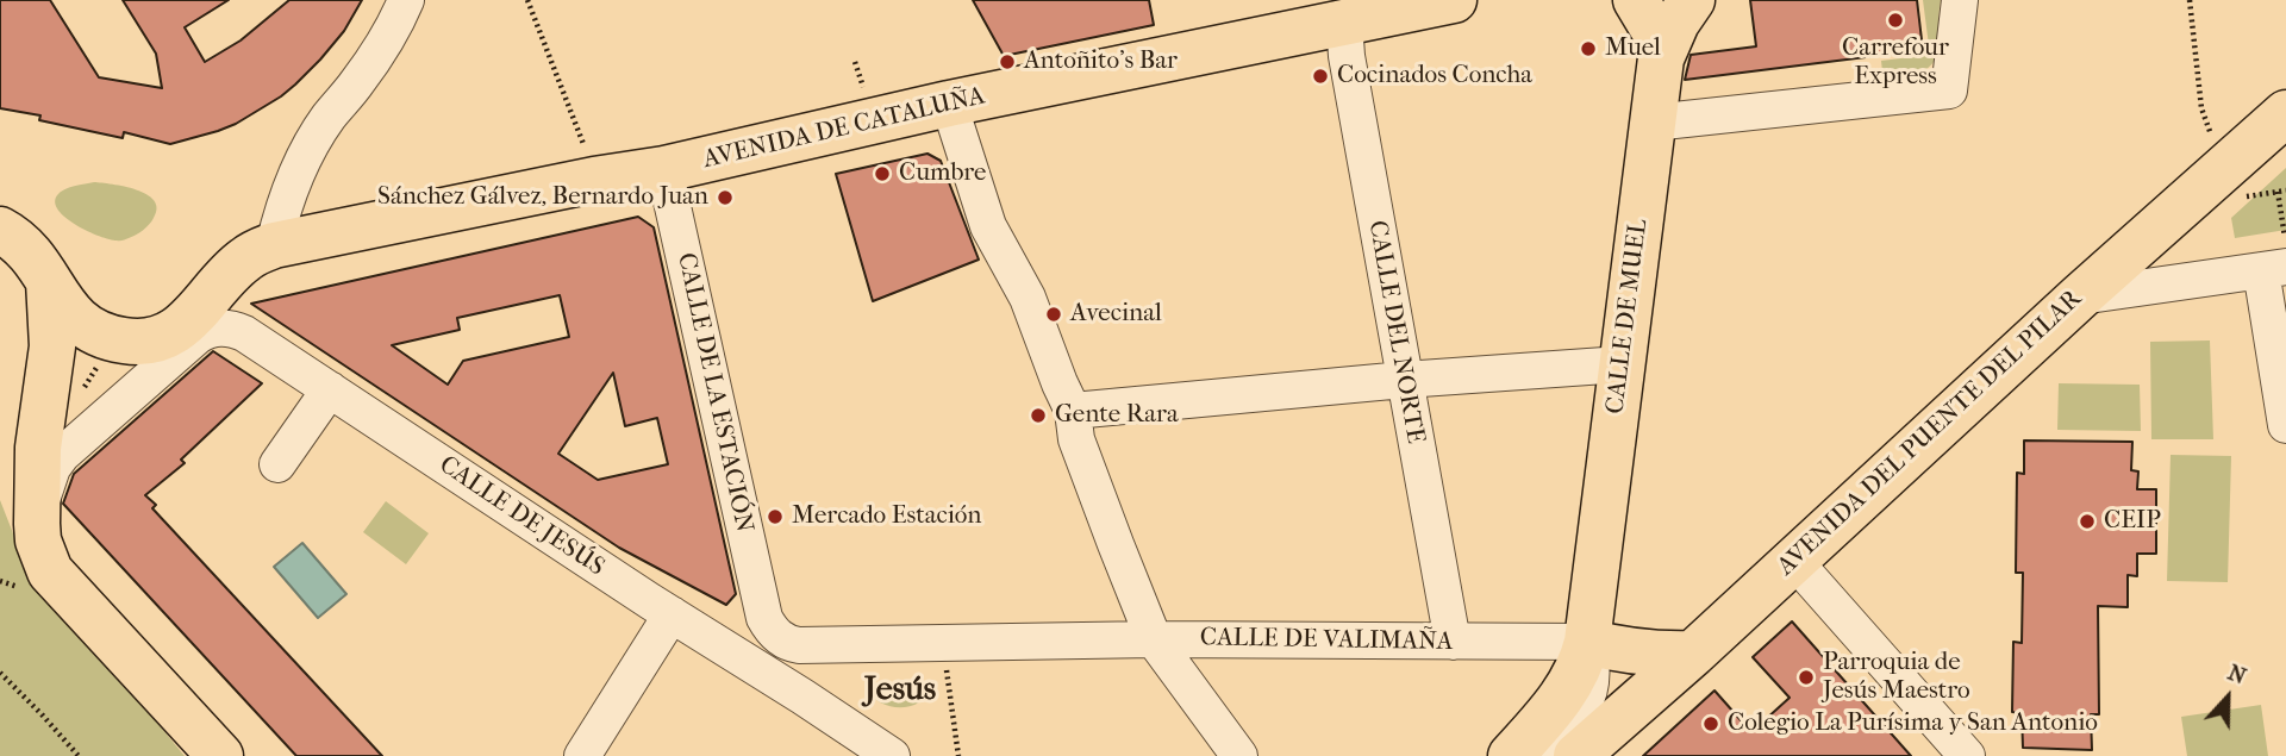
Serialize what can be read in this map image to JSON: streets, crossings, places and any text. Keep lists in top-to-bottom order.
{
  "streets": {
    "main road": ["AVENIDA DE CATALUÑA", "CALLE DE MUEL", "AVENIDA DEL PUENTE DEL PILAR"],
    "street": [
      "CALLE DEL NORTE",
      "CALLE DE LA ESTACIÓN",
      "CALLE DE JESÚS",
      "CALLE DE VALIMAÑA"
    ]
  },
  "crossings": [
    ["AVENIDA DE CATALUÑA", "CALLE DEL NORTE"],
    ["AVENIDA DE CATALUÑA", "CALLE DE LA ESTACIÓN"],
    ["CALLE DE MUEL", "CALLE DE VALIMAÑA"],
    ["CALLE DEL NORTE", "CALLE DE VALIMAÑA"]
  ],
  "districts": ["Jesús"],
  "places": [
    "Carrefour Express",
    "Muel",
    "Antoñito's Bar",
    "Cocinados Concha",
    "Cumbre",
    "Sánchez Gálvez, Bernardo Juan",
    "Avecinal",
    "Gente Rara",
    "Mercado Estación",
    "CEIP",
    "Parroquia de Jesús Maestro",
    "Colegio La Purísima y San Antonio"
  ],
  "north": "top"
}
